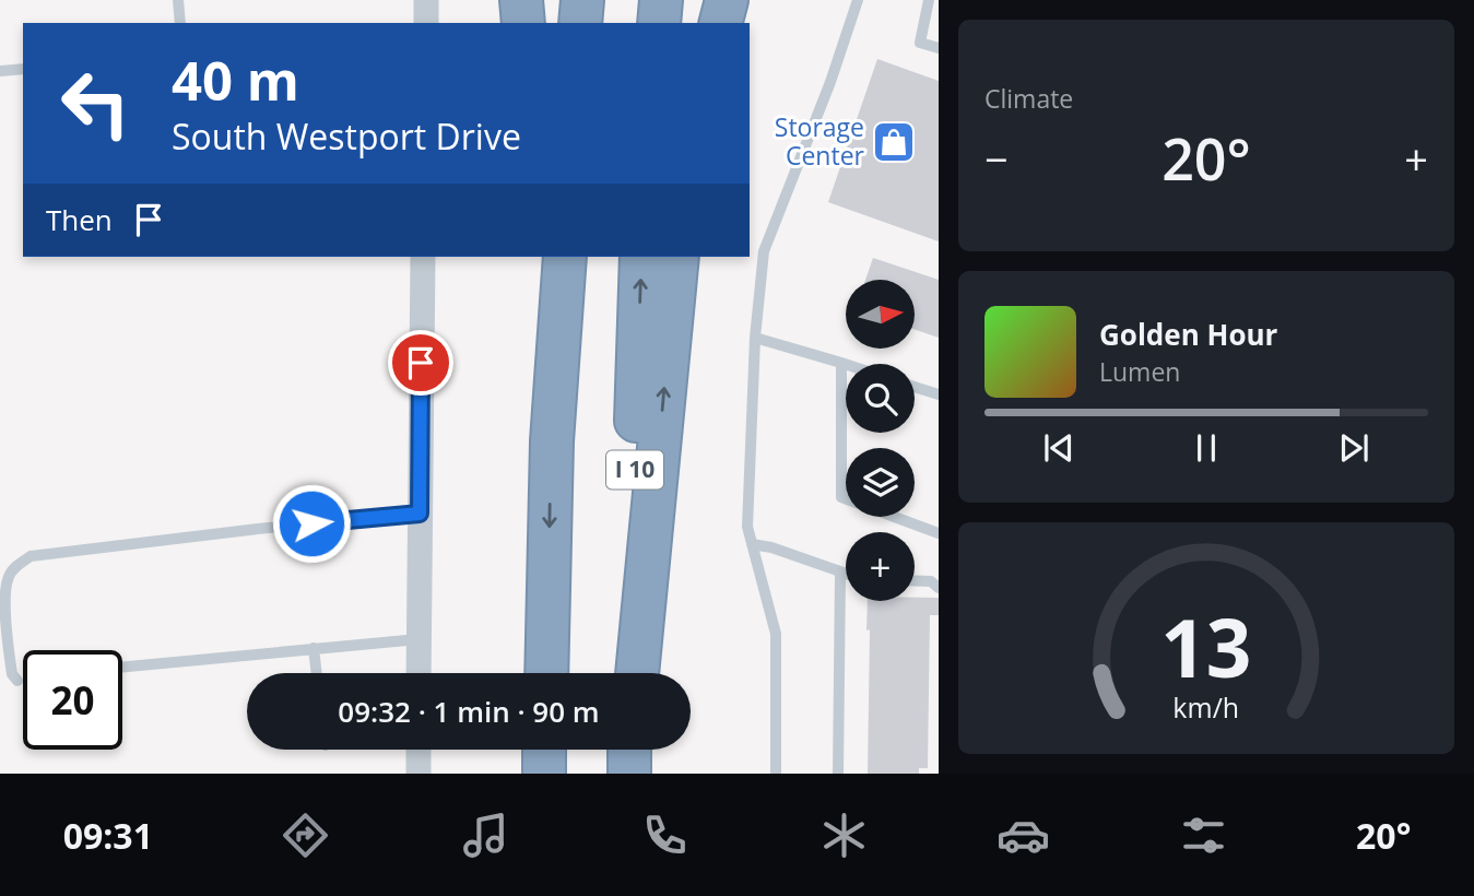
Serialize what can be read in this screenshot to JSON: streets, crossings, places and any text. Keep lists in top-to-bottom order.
{
  "streets": {
    "highway": ["I 10"]
  },
  "places": {
    "shop": ["Storage Center"]
  },
  "north": "right",
  "page": {
    "tile": "Climate",
    "turn": ["40 m", "South Westport Drive"],
    "heat": ["−", "20°", "+"],
    "then": "Then",
    "map_buttons": "+",
    "song": ["Golden Hour", "Lumen"],
    "limit": "20",
    "trip": "09:32 · 1 min · 90 m",
    "tabs": ["09:31", "20°"],
    "gauge": ["13", "km/h"]
  }
}
